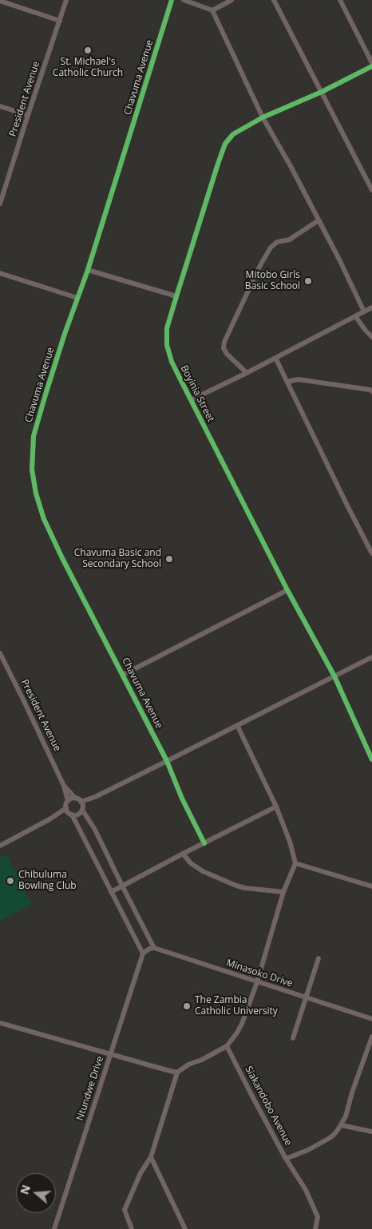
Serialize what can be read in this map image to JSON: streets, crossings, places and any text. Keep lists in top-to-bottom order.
{
  "streets": {
    "street": [
      "Chavuma Avenue",
      "President Avenue",
      "Boyinia Street",
      "Minasoko Drive",
      "Ntundwe Drive",
      "Siakandobo Avenue"
    ]
  },
  "crossings": [
    ["President Avenue", "Minasoko Drive"]
  ],
  "places": [
    "St. Michael's Catholic Church",
    "Mitobo Girls Basic School",
    "Chavuma Basic and Secondary School",
    "Chibuluma Bowling Club",
    "The Zambia Catholic University"
  ],
  "north": "left"
}
